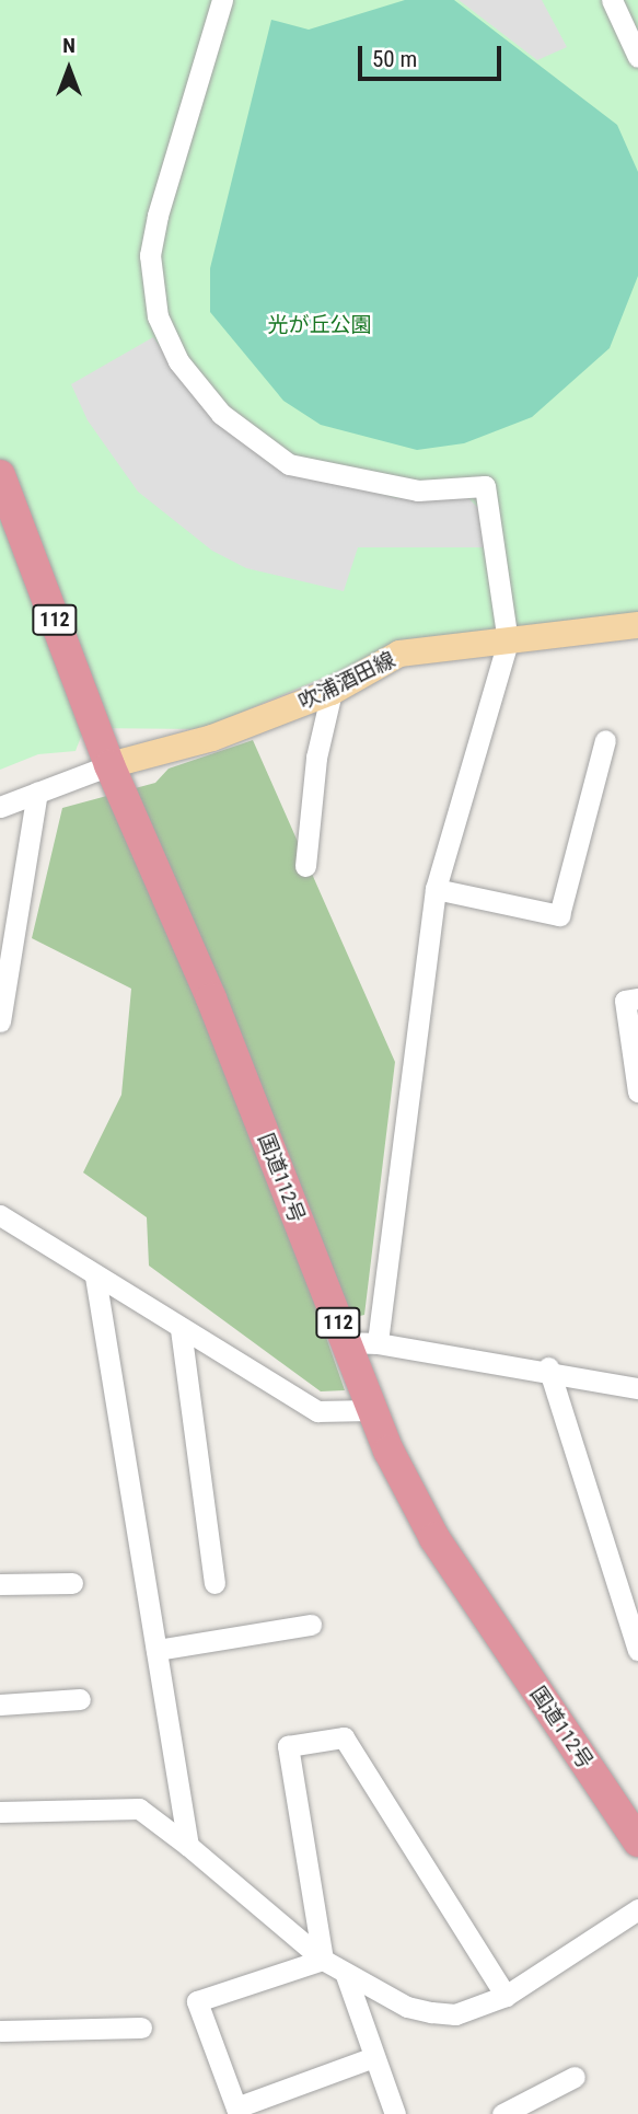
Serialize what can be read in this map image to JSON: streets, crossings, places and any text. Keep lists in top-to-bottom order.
{
  "streets": {
    "highway": ["112", "国道112号"],
    "main road": ["吹浦酒田線"]
  },
  "crossings": [
    ["吹浦酒田線", "国道112号"]
  ],
  "parks": ["光が丘公園"],
  "scale_bar": "50 m",
  "north": "top"
}
